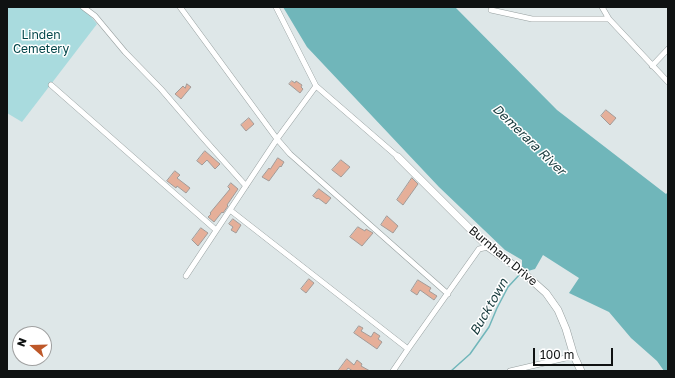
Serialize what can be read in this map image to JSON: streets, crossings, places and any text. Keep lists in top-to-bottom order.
{
  "streets": {
    "street": ["Burnham Drive"]
  },
  "water": ["Demerara River", "Bucktown"],
  "parks": ["Linden Cemetery"],
  "scale_bar": "100 m",
  "north": "left"
}
